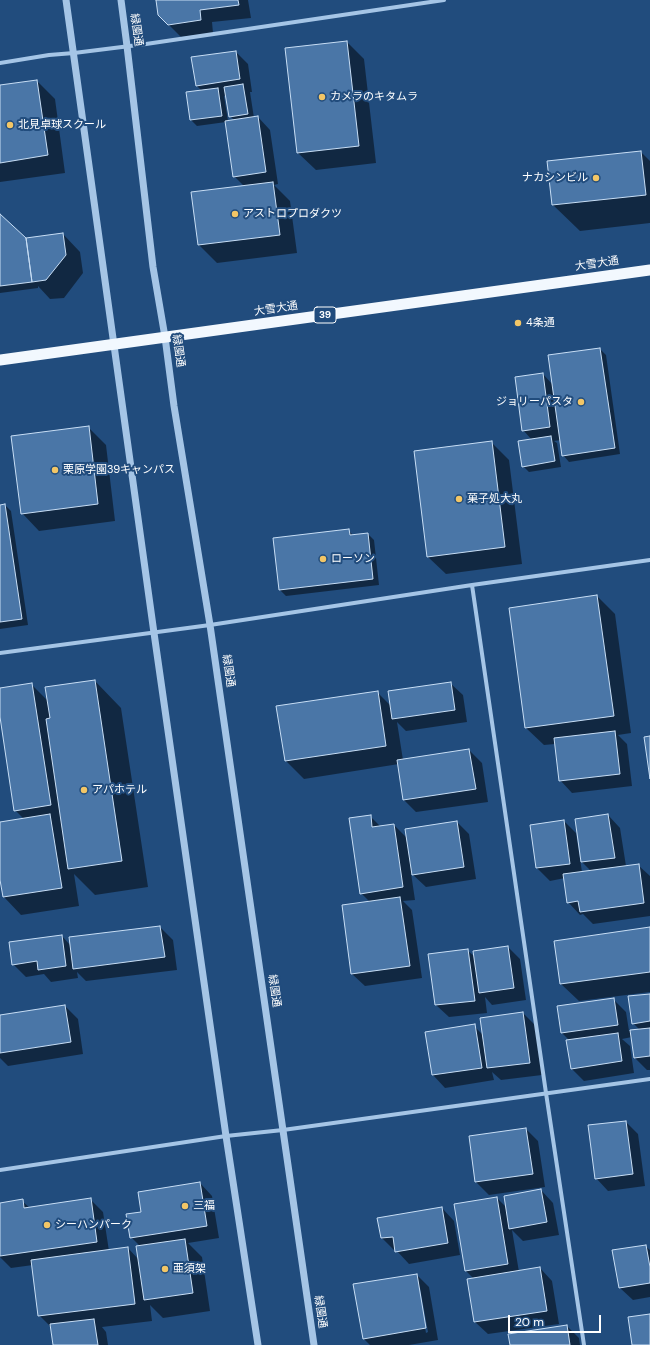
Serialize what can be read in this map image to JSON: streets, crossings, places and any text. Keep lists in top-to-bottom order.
{
  "streets": {
    "highway": ["大雪大通", "39"],
    "street": ["緑園通"]
  },
  "crossings": [
    ["緑園通", "大雪大通"]
  ],
  "places": [
    "カメラのキタムラ",
    "北見卓球スクール",
    "ナカシンビル",
    "アストロプロダクツ",
    "4条通",
    "ジョリーパスタ",
    "栗原学園39キャンパス",
    "菓子処大丸",
    "ローソン",
    "アパホテル",
    "三福",
    "シーハンパーク",
    "亜須架"
  ],
  "scale_bar": "20 m"
}
